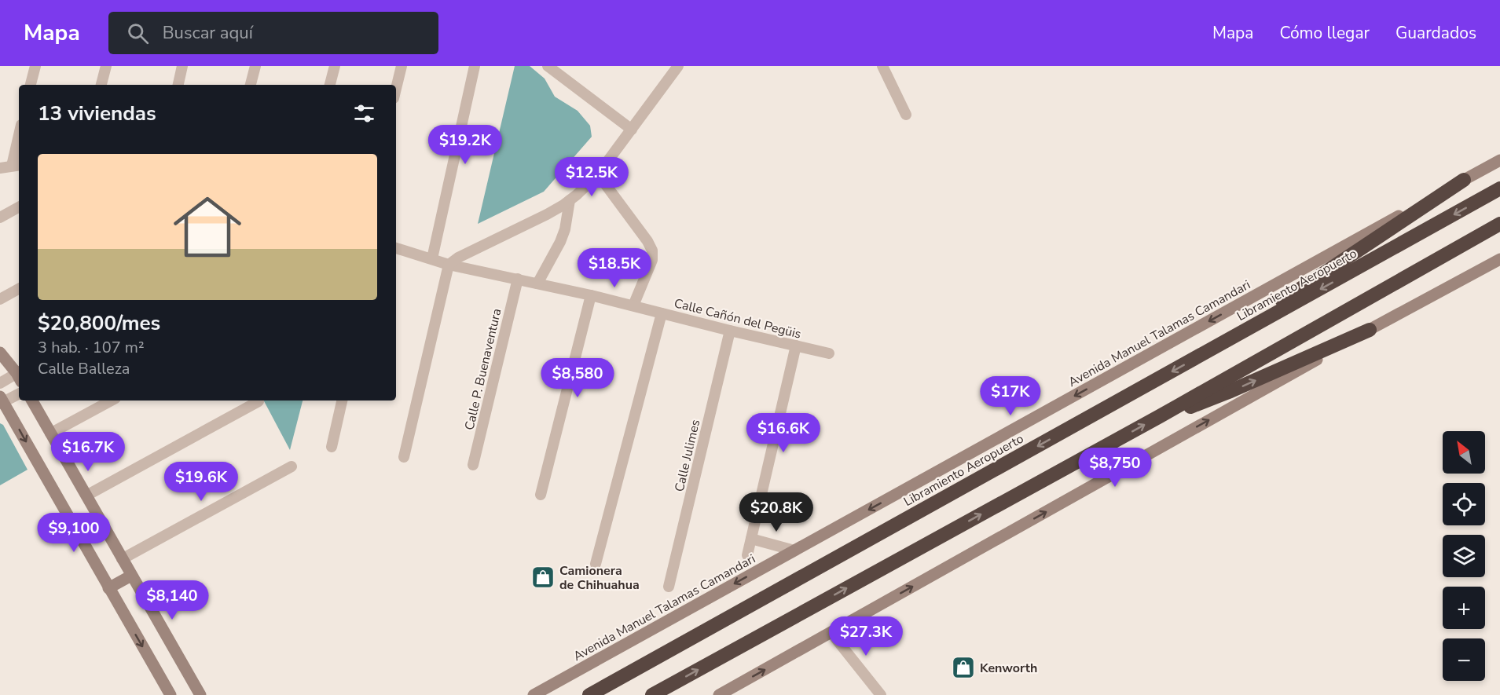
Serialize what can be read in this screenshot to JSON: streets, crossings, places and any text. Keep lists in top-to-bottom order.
{
  "streets": {
    "highway": ["Libramiento Aeropuerto"],
    "main road": ["Avenida Manuel Talamas Camandari"],
    "street": ["Calle Cañón del Pegüis", "Calle P. Buenaventura", "Calle Julimes"]
  },
  "crossings": [
    ["Calle Cañón del Pegüis", "Calle P. Buenaventura"],
    ["Calle Cañón del Pegüis", "Calle Julimes"]
  ],
  "places": {
    "shop": ["Camionera de Chihuahua", "Kenworth"]
  },
  "north": "top left",
  "page": {
    "header": "Mapa",
    "search": "Buscar aquí",
    "nav": ["Mapa", "Cómo llegar", "Guardados"],
    "heading": "13 viviendas",
    "price": [
      "$19.2K",
      "$12.5K",
      "$18.5K",
      "$8,580",
      "$17K",
      "$16.6K",
      "$16.7K",
      "$8,750",
      "$19.6K",
      "$20.8K",
      "$9,100",
      "$8,140",
      "$27.3K"
    ],
    "list": [
      {
        "name": "$20,800/mes",
        "note": "3 hab. · 107 m² · Calle Balleza"
      }
    ],
    "map_buttons": ["+", "−"]
  }
}
